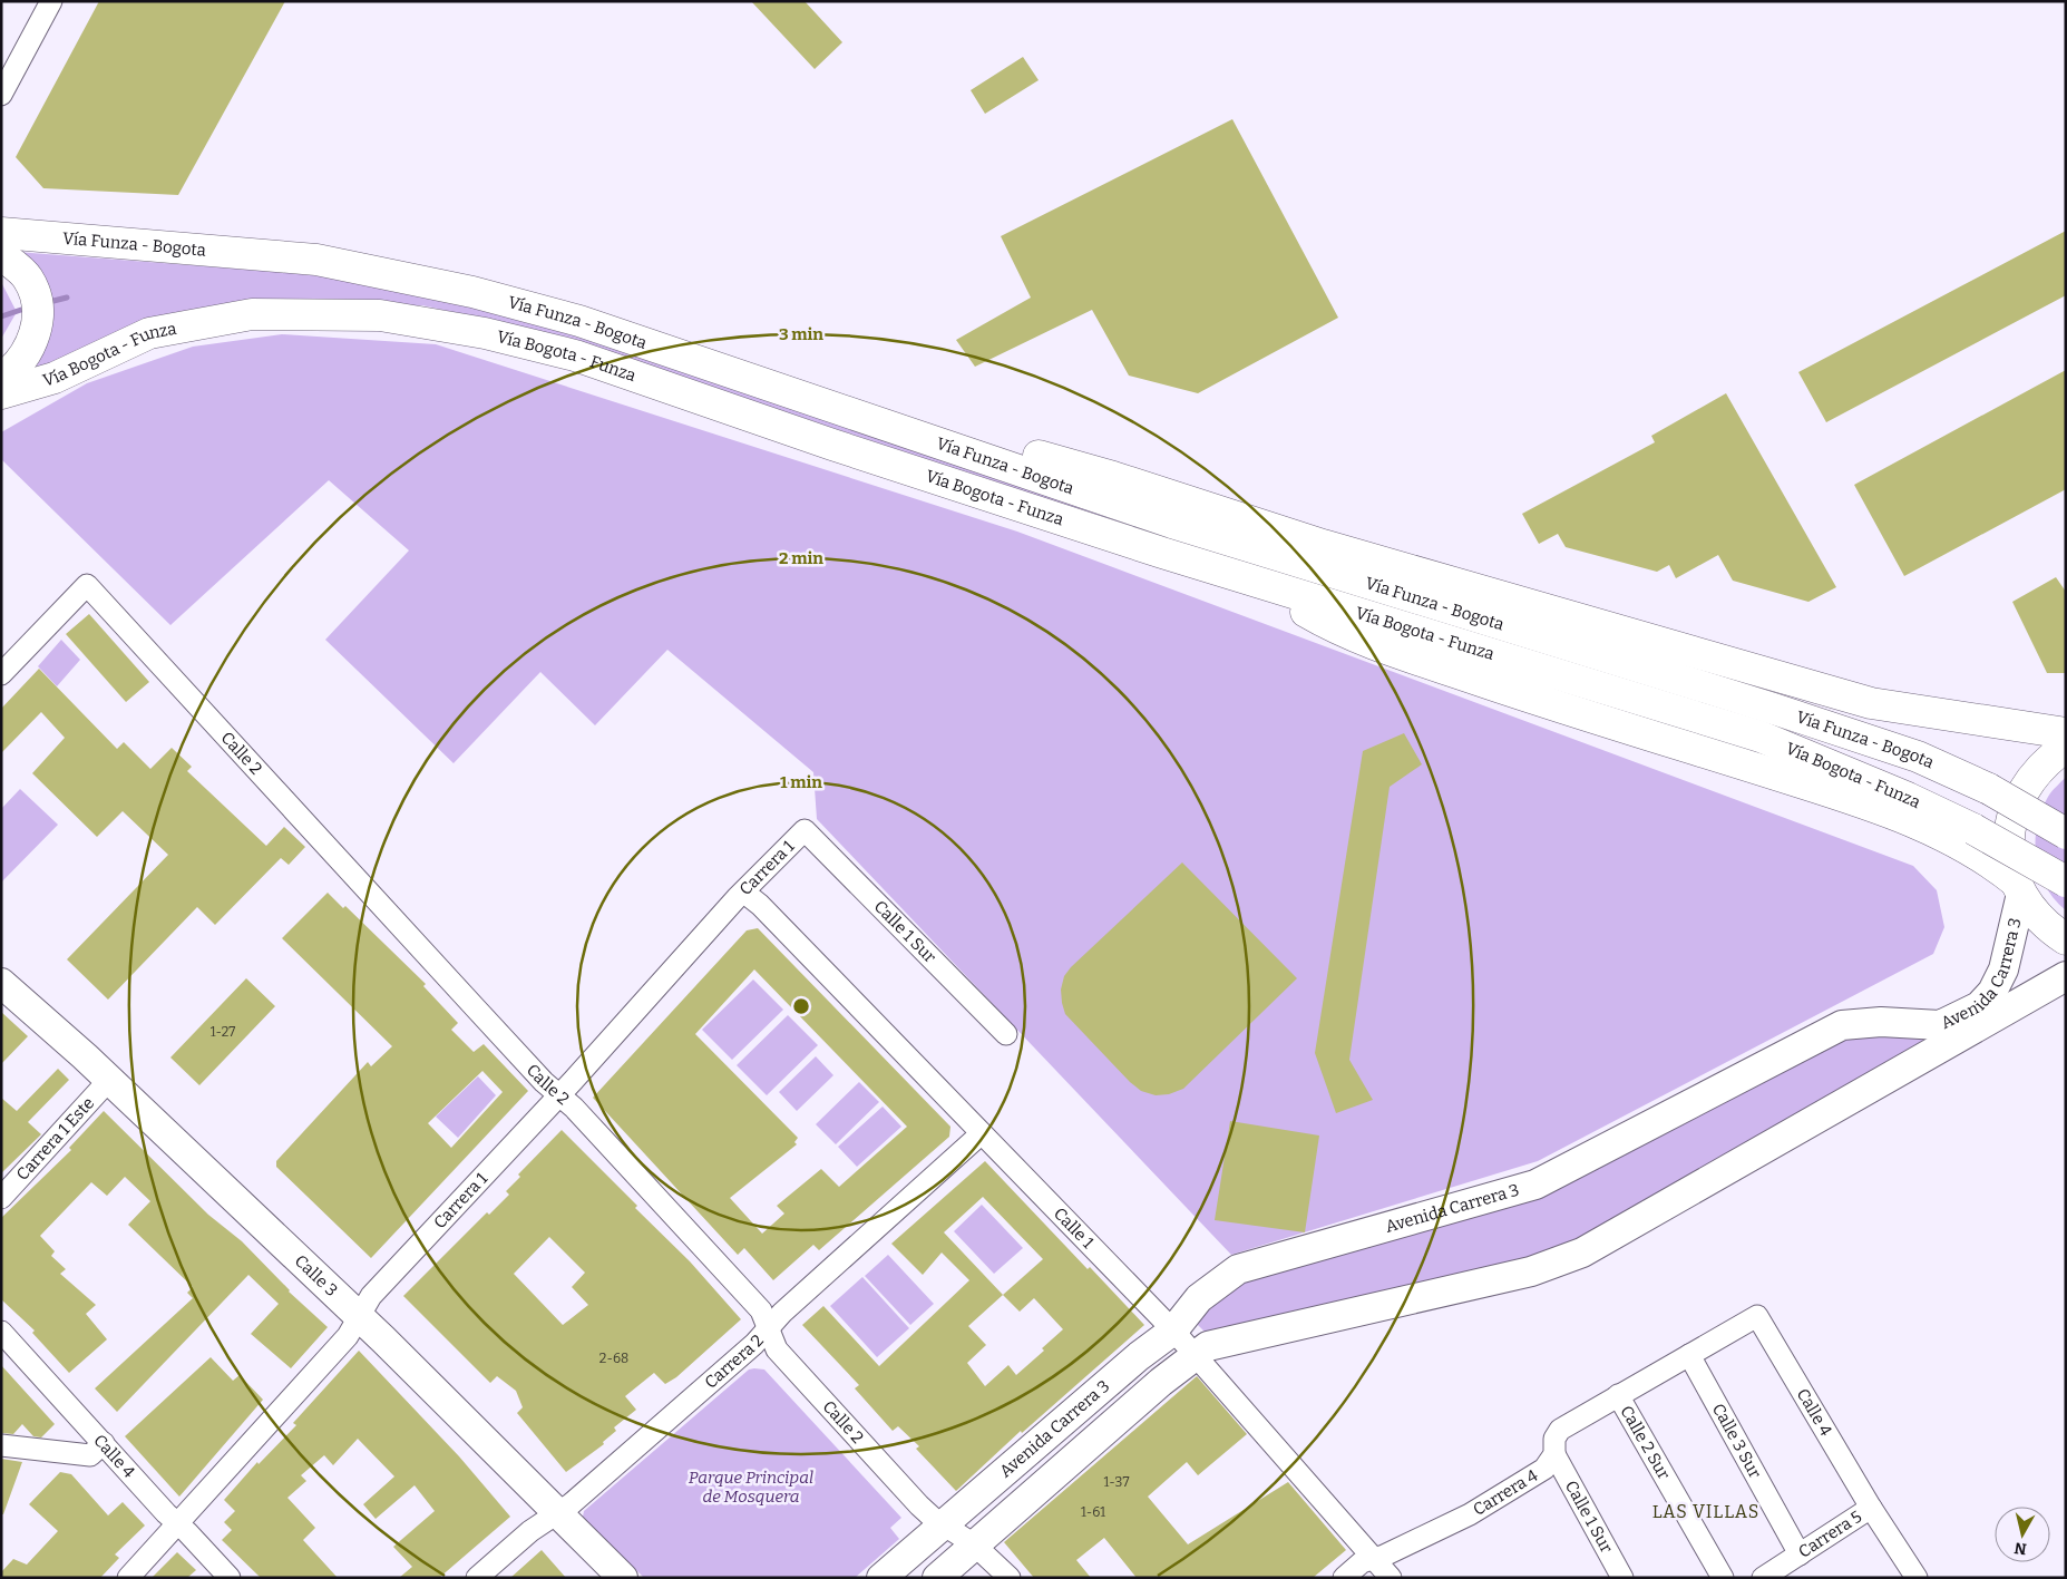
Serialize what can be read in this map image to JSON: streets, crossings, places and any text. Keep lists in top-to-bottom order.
{
  "streets": {
    "main road": [
      "Vía Funza - Bogota",
      "Vía Bogota - Funza",
      "Avenida Carrera 3",
      "Calle 3"
    ],
    "street": [
      "Calle 2",
      "Carrera 1",
      "Calle 1 Sur",
      "Carrera 1 Este",
      "Calle 1",
      "Carrera 2",
      "Calle 4",
      "Calle 3 Sur",
      "Calle 2 Sur",
      "Carrera 4",
      "Carrera 5"
    ]
  },
  "crossings": [
    ["Calle 2", "Carrera 1"],
    ["Calle 2", "Avenida Carrera 3"],
    ["Calle 2", "Carrera 2"],
    ["Carrera 1", "Calle 1 Sur"],
    ["Carrera 1", "Calle 1"],
    ["Carrera 1", "Calle 3"],
    ["Carrera 1", "Calle 4"],
    ["Calle 1 Sur", "Carrera 4"],
    ["Avenida Carrera 3", "Calle 1"],
    ["Carrera 1 Este", "Calle 3"],
    ["Calle 1", "Carrera 2"],
    ["Calle 1", "Carrera 4"],
    ["Calle 3", "Carrera 2"],
    ["Calle 4", "Carrera 4"],
    ["Calle 4", "Carrera 5"],
    ["Calle 3 Sur", "Carrera 4"],
    ["Calle 3 Sur", "Carrera 5"],
    ["Calle 2 Sur", "Carrera 4"]
  ],
  "districts": ["LAS VILLAS"],
  "parks": ["Parque Principal de Mosquera"],
  "house_numbers": [
    "1-27",
    "2-68",
    "1-37",
    "1-61"
  ],
  "north": "bottom",
  "rings": ["3 min", "2 min", "1 min"]
}
